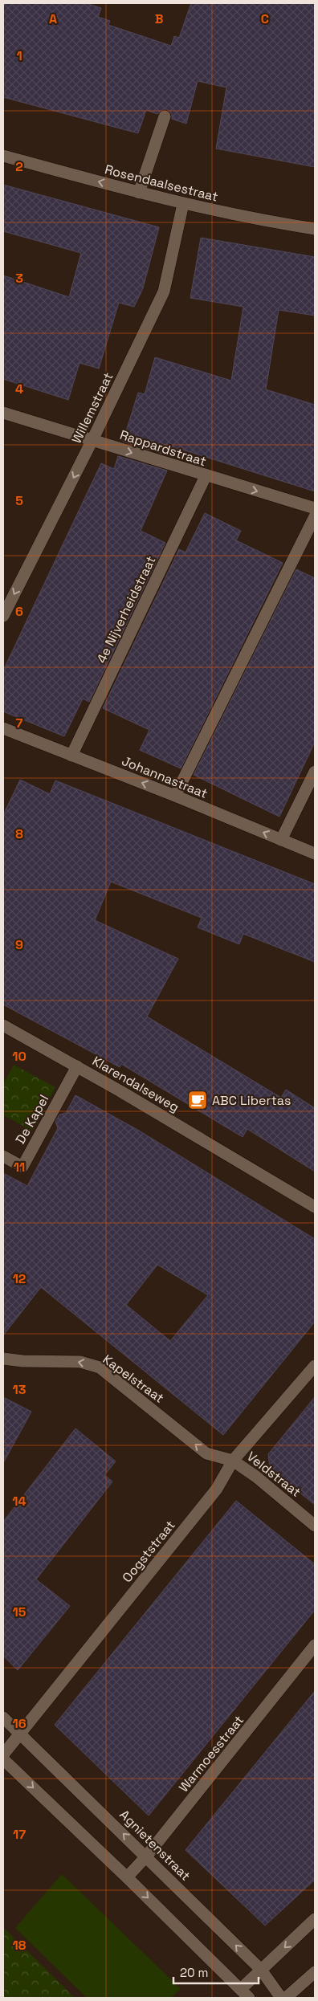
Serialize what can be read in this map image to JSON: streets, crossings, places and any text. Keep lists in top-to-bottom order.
{
  "streets": {
    "street": [
      "Rosendaalsestraat",
      "Willemstraat",
      "Rappardstraat",
      "4e Nijverheidstraat",
      "Johannastraat",
      "Klarendalseweg",
      "De Kapel",
      "Kapelstraat",
      "Veldstraat",
      "Oogststraat",
      "Warmoesstraat",
      "Agnietenstraat"
    ]
  },
  "crossings": [
    ["Rosendaalsestraat", "Willemstraat"],
    ["Willemstraat", "Rappardstraat"],
    ["Rappardstraat", "4e Nijverheidstraat"],
    ["4e Nijverheidstraat", "Johannastraat"],
    ["Klarendalseweg", "De Kapel"],
    ["Kapelstraat", "Veldstraat"],
    ["Kapelstraat", "Oogststraat"],
    ["Veldstraat", "Oogststraat"],
    ["Oogststraat", "Agnietenstraat"],
    ["Warmoesstraat", "Agnietenstraat"]
  ],
  "one_way": [
    "Rosendaalsestraat",
    "Willemstraat",
    "Rappardstraat",
    "Johannastraat",
    "Kapelstraat"
  ],
  "places": {
    "cafe": ["ABC Libertas"]
  },
  "scale_bar": "20 m",
  "grid": {
    "columns": ["A", "B", "C"],
    "rows": [
      "1",
      "2",
      "3",
      "4",
      "5",
      "6",
      "7",
      "8",
      "9",
      "10",
      "11",
      "12",
      "13",
      "14",
      "15",
      "16",
      "17",
      "18"
    ]
  }
}
